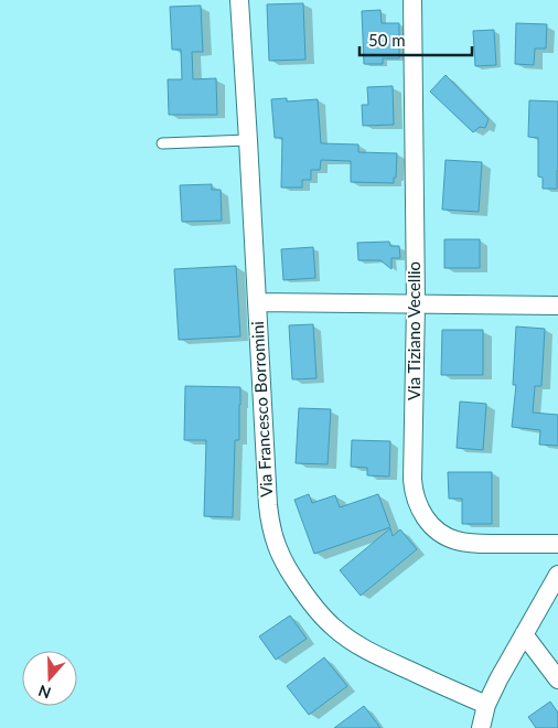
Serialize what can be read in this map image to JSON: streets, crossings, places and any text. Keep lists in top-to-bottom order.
{
  "streets": {
    "street": ["Via Tiziano Vecellio", "Via Francesco Borromini"]
  },
  "scale_bar": "50 m",
  "north": "bottom"
}
